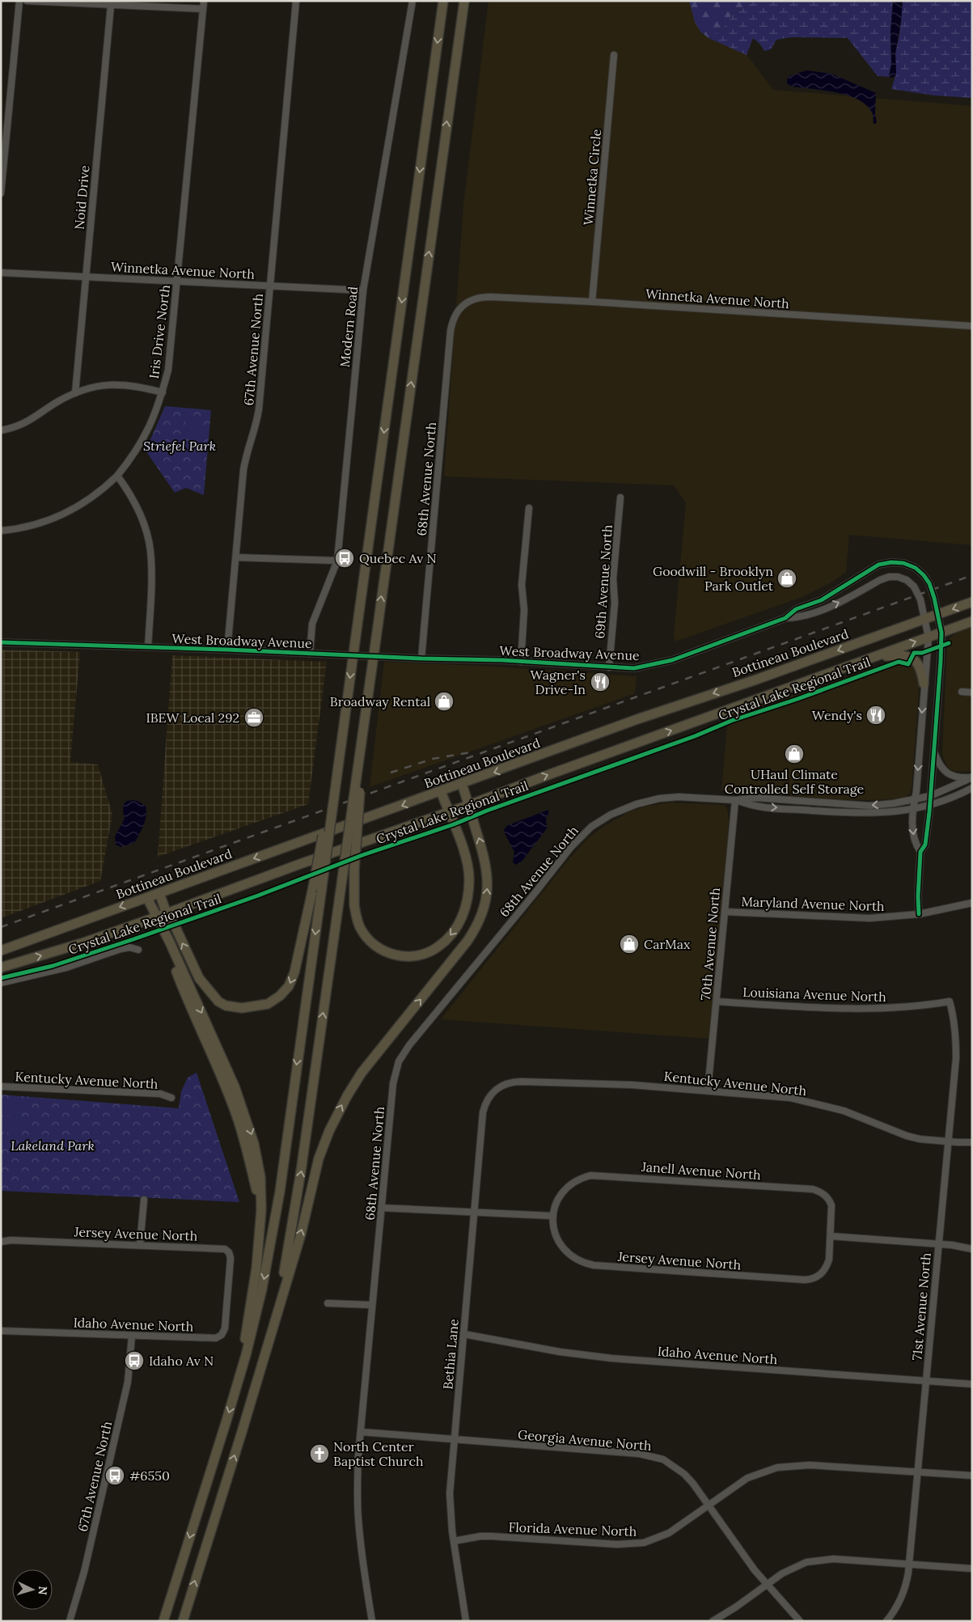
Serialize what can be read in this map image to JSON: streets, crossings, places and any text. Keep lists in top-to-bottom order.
{
  "streets": {
    "highway": ["Bottineau Boulevard"],
    "street": [
      "Winnetka Circle",
      "Noid Drive",
      "Winnetka Avenue North",
      "Modern Road",
      "Iris Drive North",
      "67th Avenue North",
      "68th Avenue North",
      "69th Avenue North",
      "West Broadway Avenue",
      "Maryland Avenue North",
      "70th Avenue North",
      "Louisiana Avenue North",
      "Kentucky Avenue North",
      "Janell Avenue North",
      "Jersey Avenue North",
      "71st Avenue North",
      "Idaho Avenue North",
      "Bethia Lane",
      "Georgia Avenue North",
      "Florida Avenue North"
    ],
    "cycle path": ["Crystal Lake Regional Trail"]
  },
  "crossings": [
    ["Winnetka Circle", "Winnetka Avenue North"],
    ["Noid Drive", "Winnetka Avenue North"],
    ["Winnetka Avenue North", "Modern Road"],
    ["Winnetka Avenue North", "Iris Drive North"],
    ["Winnetka Avenue North", "67th Avenue North"],
    ["Winnetka Avenue North", "68th Avenue North"],
    ["Modern Road", "West Broadway Avenue"],
    ["67th Avenue North", "West Broadway Avenue"],
    ["67th Avenue North", "Idaho Avenue North"],
    ["68th Avenue North", "West Broadway Avenue"],
    ["68th Avenue North", "70th Avenue North"],
    ["68th Avenue North", "Georgia Avenue North"],
    ["69th Avenue North", "West Broadway Avenue"],
    ["West Broadway Avenue", "Bottineau Boulevard"],
    ["Maryland Avenue North", "70th Avenue North"],
    ["70th Avenue North", "Louisiana Avenue North"],
    ["70th Avenue North", "Kentucky Avenue North"],
    ["Louisiana Avenue North", "71st Avenue North"],
    ["Kentucky Avenue North", "71st Avenue North"],
    ["Kentucky Avenue North", "Bethia Lane"],
    ["Janell Avenue North", "Jersey Avenue North"],
    ["Jersey Avenue North", "Idaho Avenue North"],
    ["71st Avenue North", "Idaho Avenue North"],
    ["Idaho Avenue North", "Bethia Lane"],
    ["Bethia Lane", "Georgia Avenue North"],
    ["Bethia Lane", "Florida Avenue North"],
    ["Georgia Avenue North", "Florida Avenue North"]
  ],
  "parks": ["Striefel Park", "Lakeland Park"],
  "places": {
    "bus stop": ["Quebec Av N", "Idaho Av N", "#6550"],
    "shop": [
      "Goodwill - Brooklyn Park Outlet",
      "Broadway Rental",
      "UHaul Climate Controlled Self Storage",
      "CarMax"
    ],
    "restaurant": ["Wagner's Drive-In", "Wendy's"],
    "office": ["IBEW Local 292"],
    "church": ["North Center Baptist Church"]
  },
  "north": "right"
}
